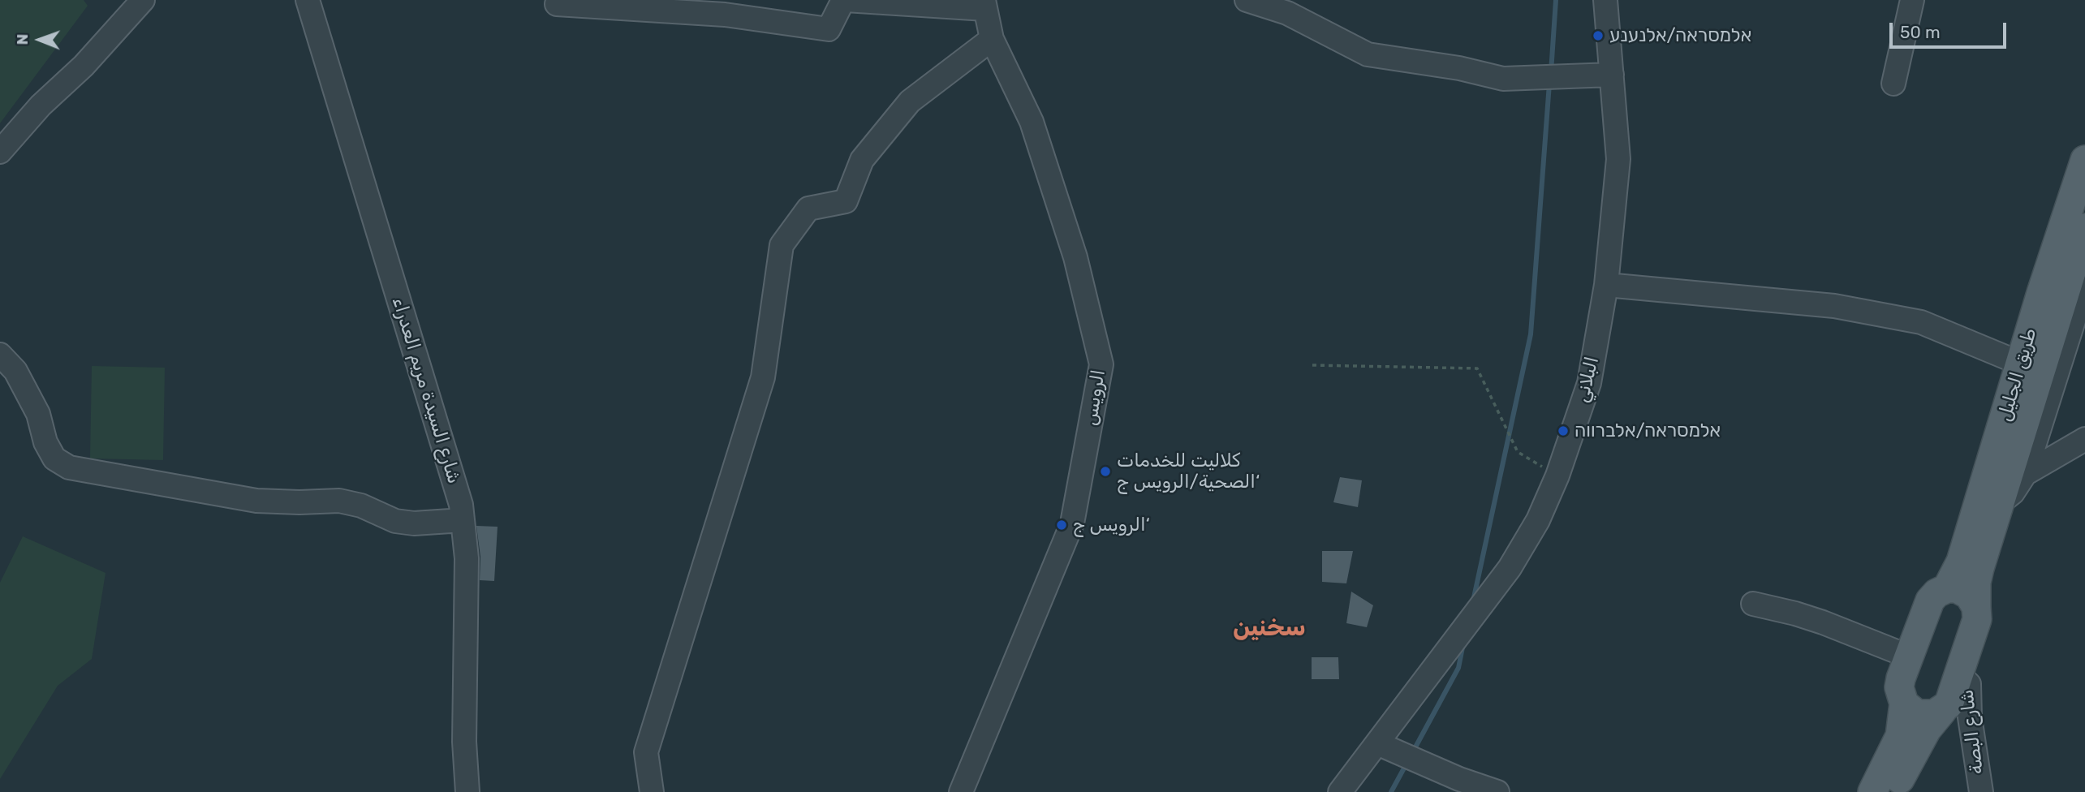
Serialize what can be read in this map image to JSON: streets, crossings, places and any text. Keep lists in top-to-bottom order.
{
  "streets": {
    "main road": ["طريق الجليل"],
    "street": [
      "البلاني",
      "شارع السيدة مريم العدراء",
      "الرويس",
      "شارع البصة"
    ]
  },
  "crossings": [
    ["طريق الجليل", "شارع البصة"]
  ],
  "districts": ["سخنين"],
  "places": [
    "אלמסראה/אלנענע",
    "אלמסראה/אלברווה",
    "كلاليت للخدمات الصحية/الرويس ج‘",
    "الرويس ج‘"
  ],
  "scale_bar": "50 m",
  "north": "left"
}
